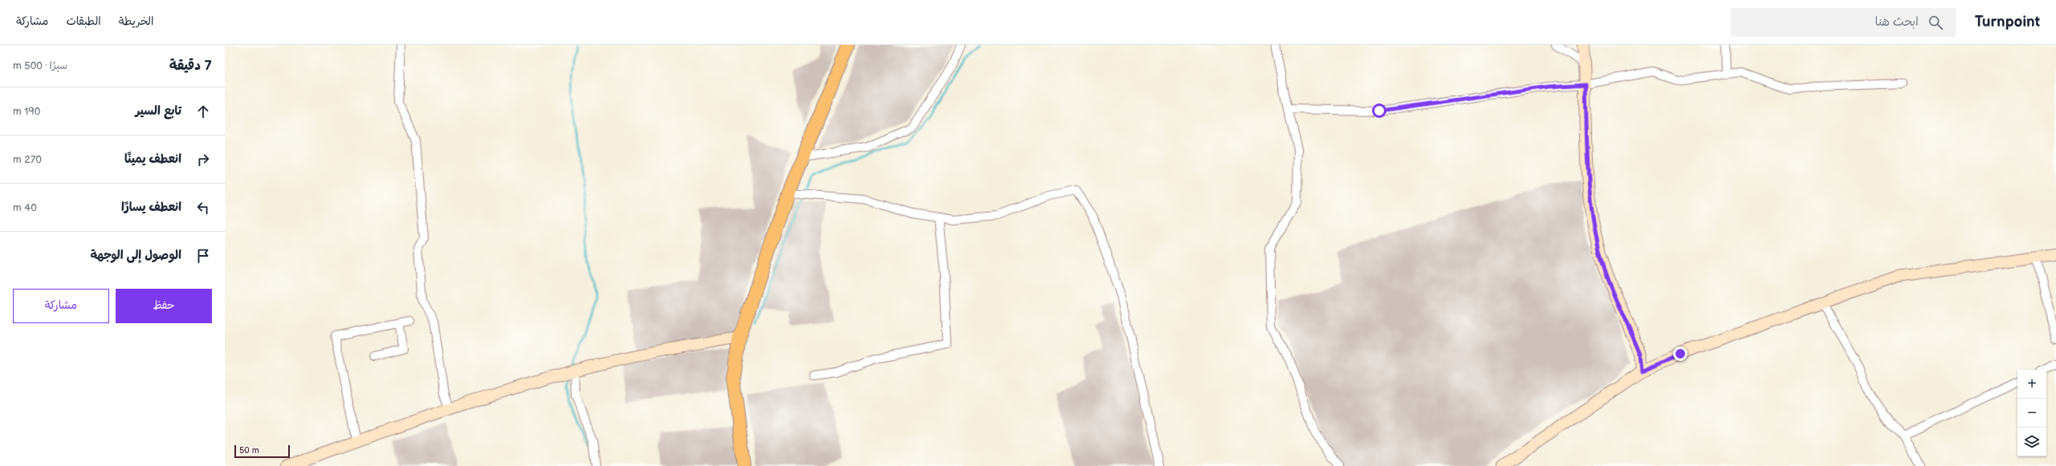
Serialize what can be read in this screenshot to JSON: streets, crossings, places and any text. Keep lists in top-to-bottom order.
{
  "scale_bar": "50 m",
  "page": {
    "header": "Turnpoint",
    "search": "ابحث هنا",
    "nav": ["الخريطة", "الطبقات", "مشاركة"],
    "heading": ["7 دقيقة", "سيرًا · 500 m"],
    "list": [
      ["تابع السير", "190 m"],
      ["انعطف يمينًا", "270 m"],
      ["انعطف يسارًا", "40 m"],
      "الوصول إلى الوجهة"
    ],
    "buttons": ["حفظ", "مشاركة"],
    "map_buttons": ["+", "−"],
    "scale": "50 m"
  }
}
